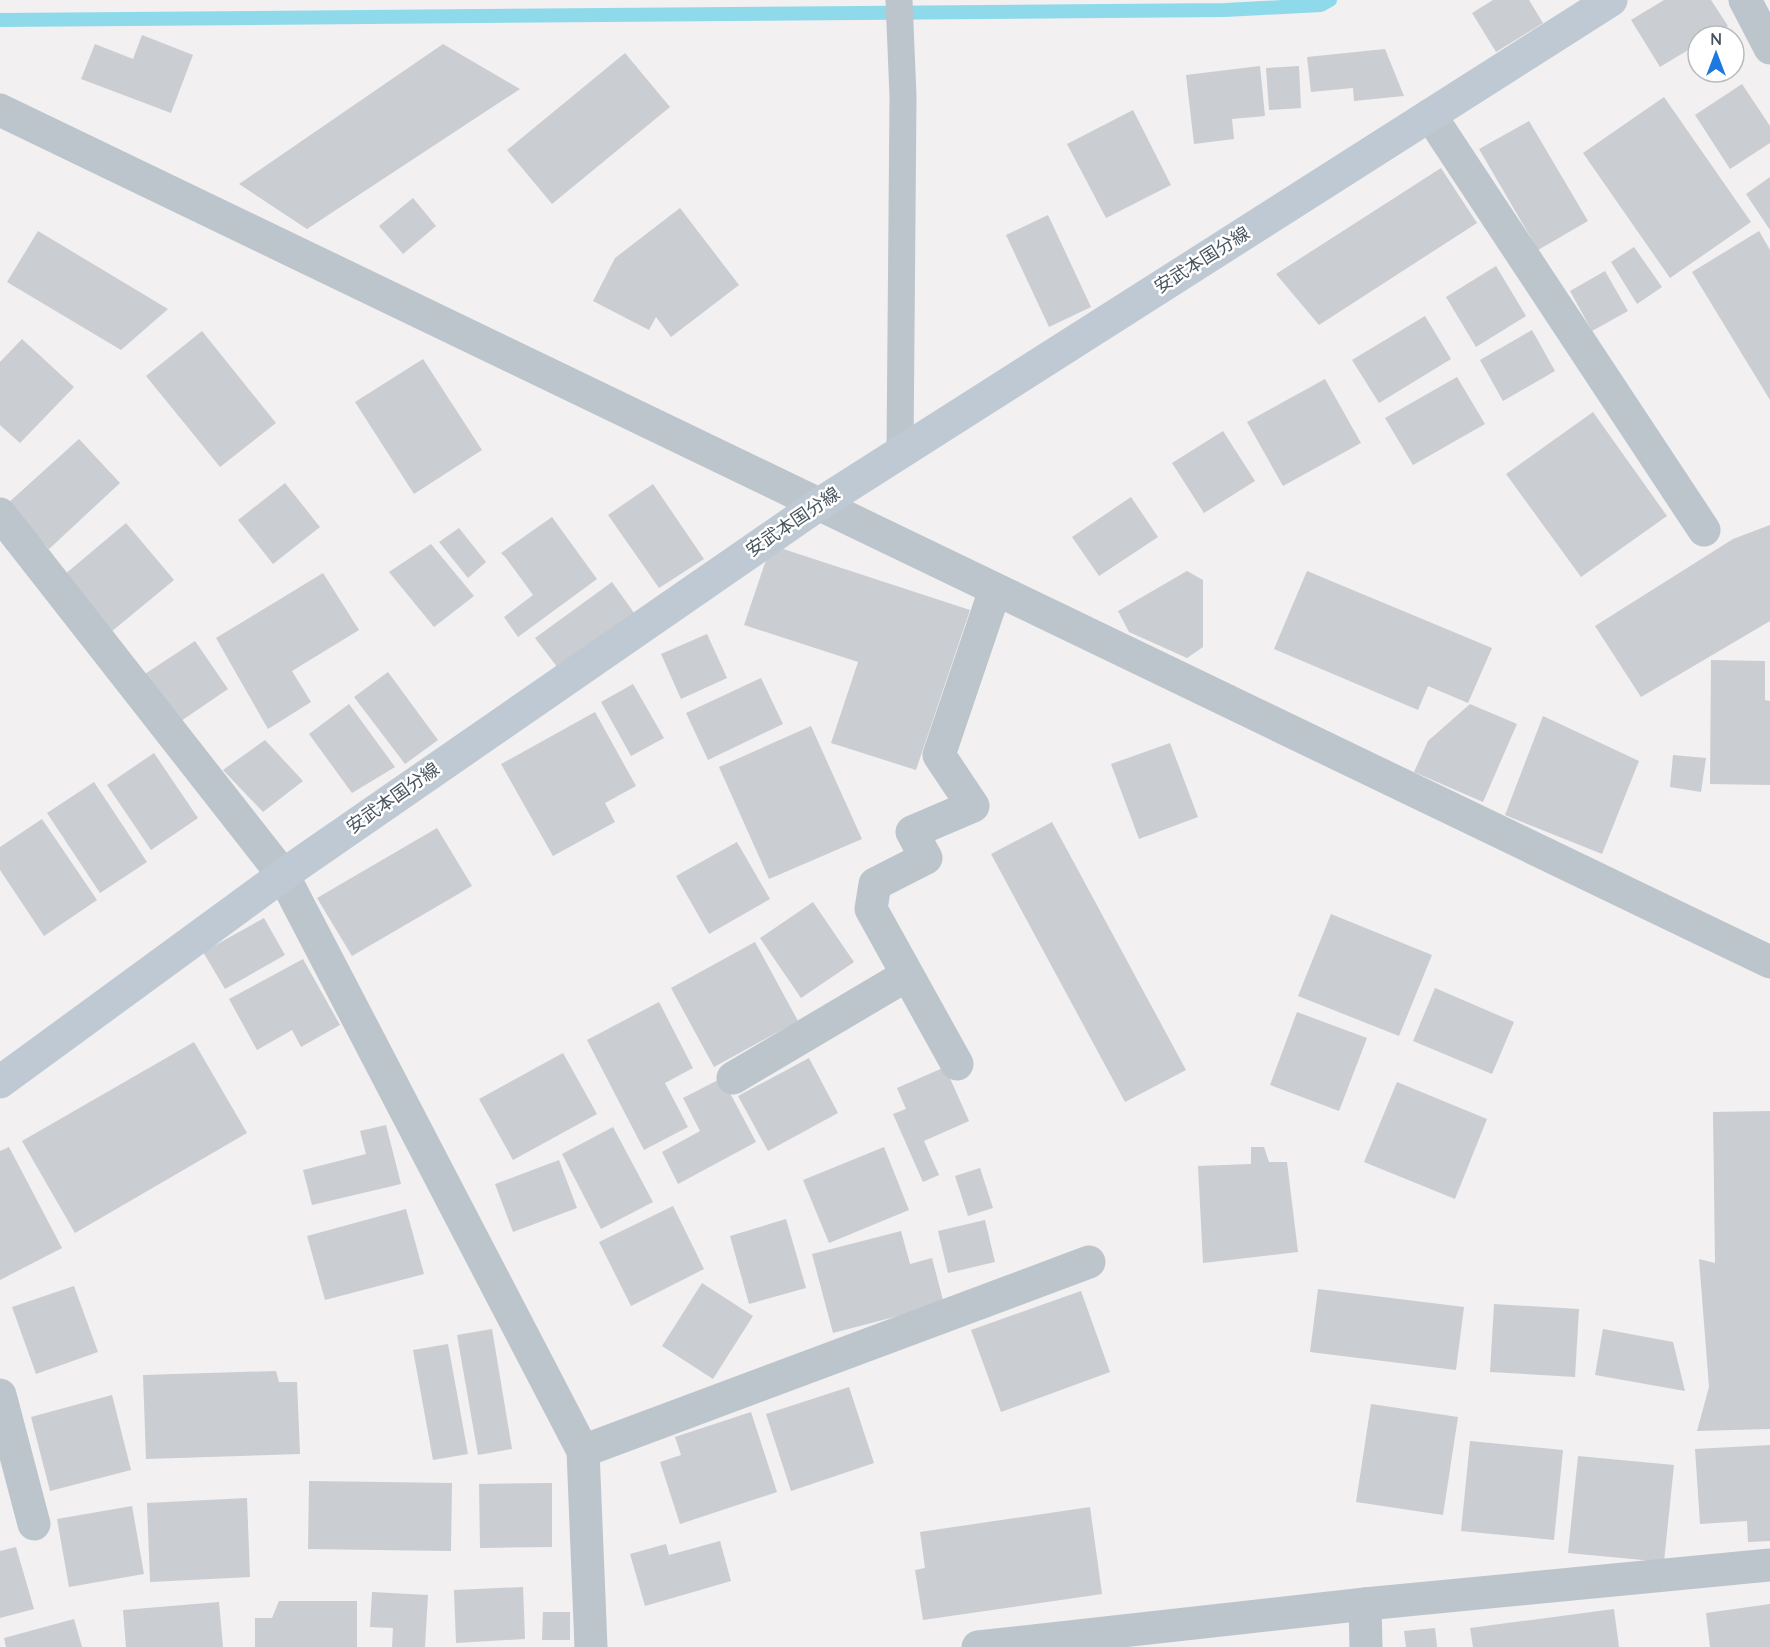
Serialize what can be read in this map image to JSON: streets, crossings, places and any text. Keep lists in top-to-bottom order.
{
  "streets": {
    "main road": ["安武本国分線"]
  },
  "north": "top"
}
